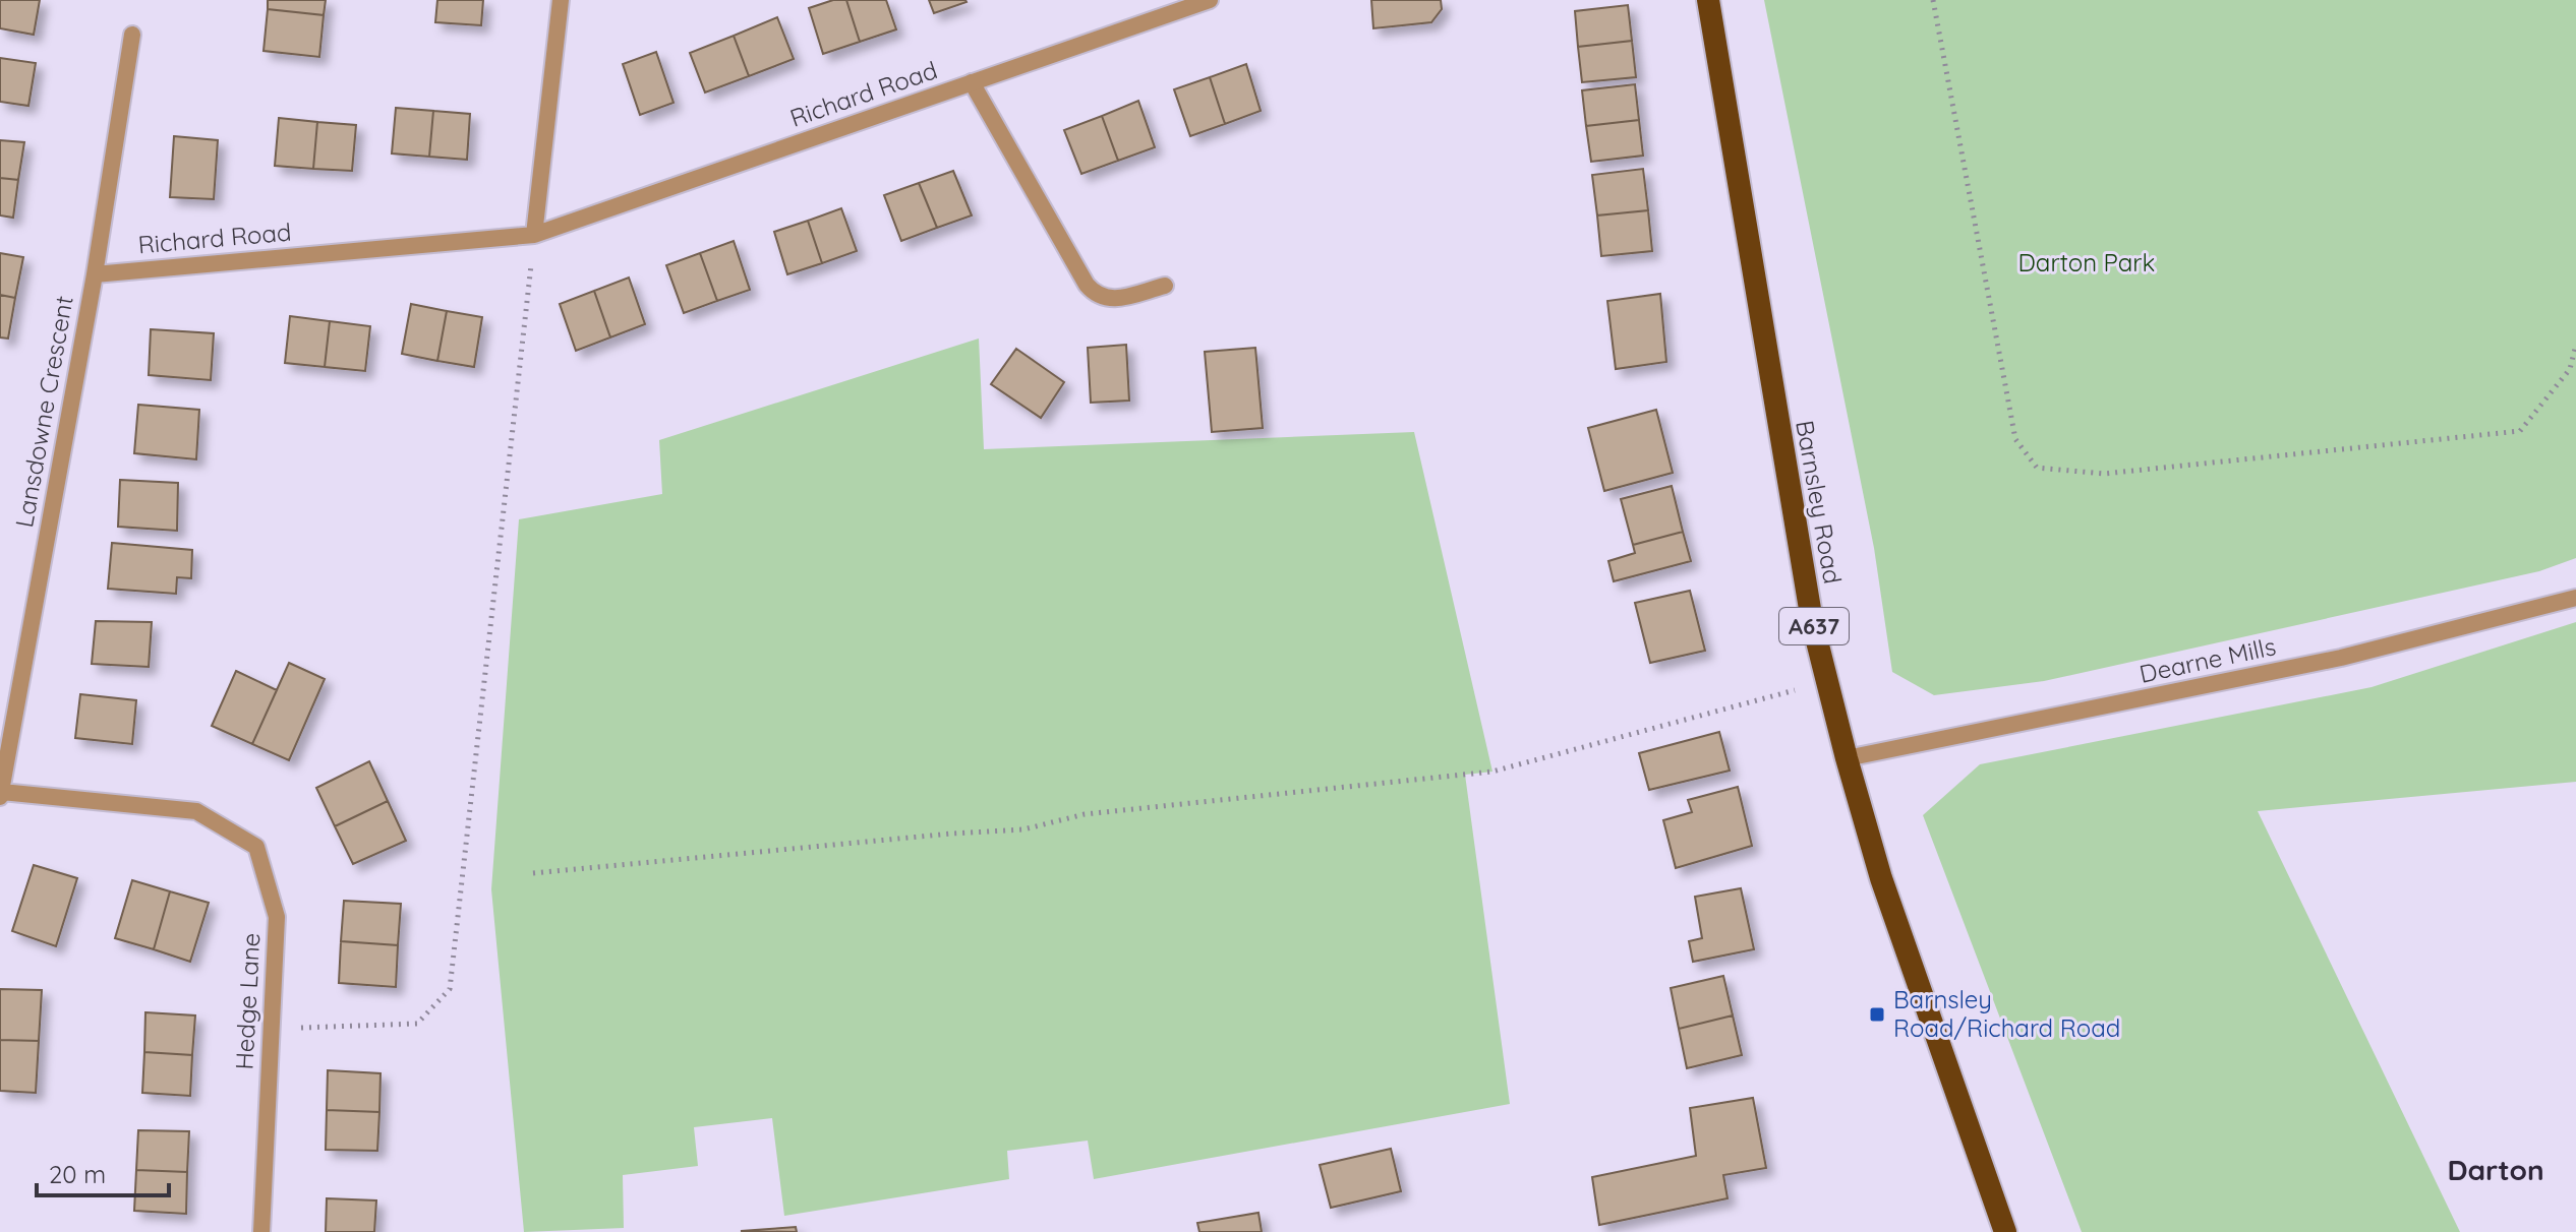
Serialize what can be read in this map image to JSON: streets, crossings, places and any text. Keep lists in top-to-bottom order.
{
  "streets": {
    "highway": ["Barnsley Road", "A637"],
    "street": [
      "Richard Road",
      "Lansdowne Crescent",
      "Dearne Mills",
      "Hedge Lane"
    ]
  },
  "crossings": [
    ["Richard Road", "Lansdowne Crescent"],
    ["Lansdowne Crescent", "Hedge Lane"],
    ["Barnsley Road", "Dearne Mills"]
  ],
  "districts": ["Darton"],
  "parks": ["Darton Park"],
  "places": {
    "transit": ["Barnsley Road/Richard Road"]
  },
  "scale_bar": "20 m"
}
